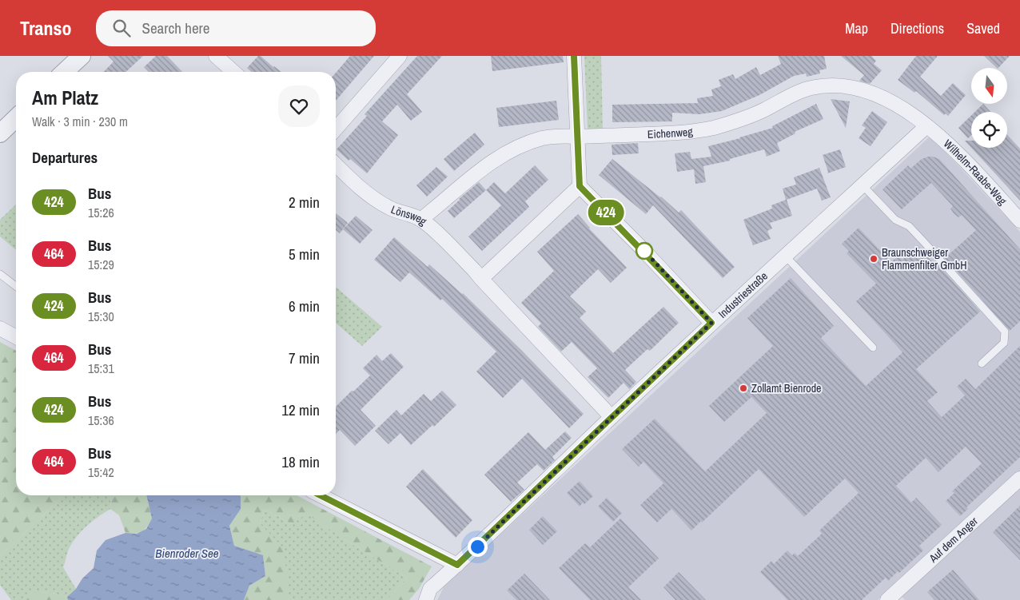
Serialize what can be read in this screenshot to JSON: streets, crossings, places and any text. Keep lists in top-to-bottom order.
{
  "streets": {
    "street": [
      "Eichenweg",
      "Wilhelm-Raabe-Weg",
      "Lönsweg",
      "Industriestraße",
      "Auf dem Anger"
    ]
  },
  "crossings": [
    ["Eichenweg", "Wilhelm-Raabe-Weg"],
    ["Eichenweg", "Lönsweg"],
    ["Eichenweg", "Industriestraße"],
    ["Wilhelm-Raabe-Weg", "Industriestraße"],
    ["Lönsweg", "Industriestraße"]
  ],
  "water": ["Bienroder See"],
  "places": ["Braunschweiger Flammenfilter GmbH", "Zollamt Bienrode"],
  "lines": ["bus line 424"],
  "north": "bottom",
  "page": {
    "header": "Transo",
    "search": "Search here",
    "nav": ["Map", "Directions", "Saved"],
    "on_map": "424",
    "heading": [
      ["Am Platz", "Walk · 3 min · 230 m"],
      "Departures"
    ],
    "list": [
      {
        "mark": "424",
        "name": "Bus",
        "note": "15:26",
        "value": "2 min"
      },
      {
        "mark": "464",
        "name": "Bus",
        "note": "15:29",
        "value": "5 min"
      },
      {
        "mark": "424",
        "name": "Bus",
        "note": "15:30",
        "value": "6 min"
      },
      {
        "mark": "464",
        "name": "Bus",
        "note": "15:31",
        "value": "7 min"
      },
      {
        "mark": "424",
        "name": "Bus",
        "note": "15:36",
        "value": "12 min"
      },
      {
        "mark": "464",
        "name": "Bus",
        "note": "15:42",
        "value": "18 min"
      }
    ]
  }
}
